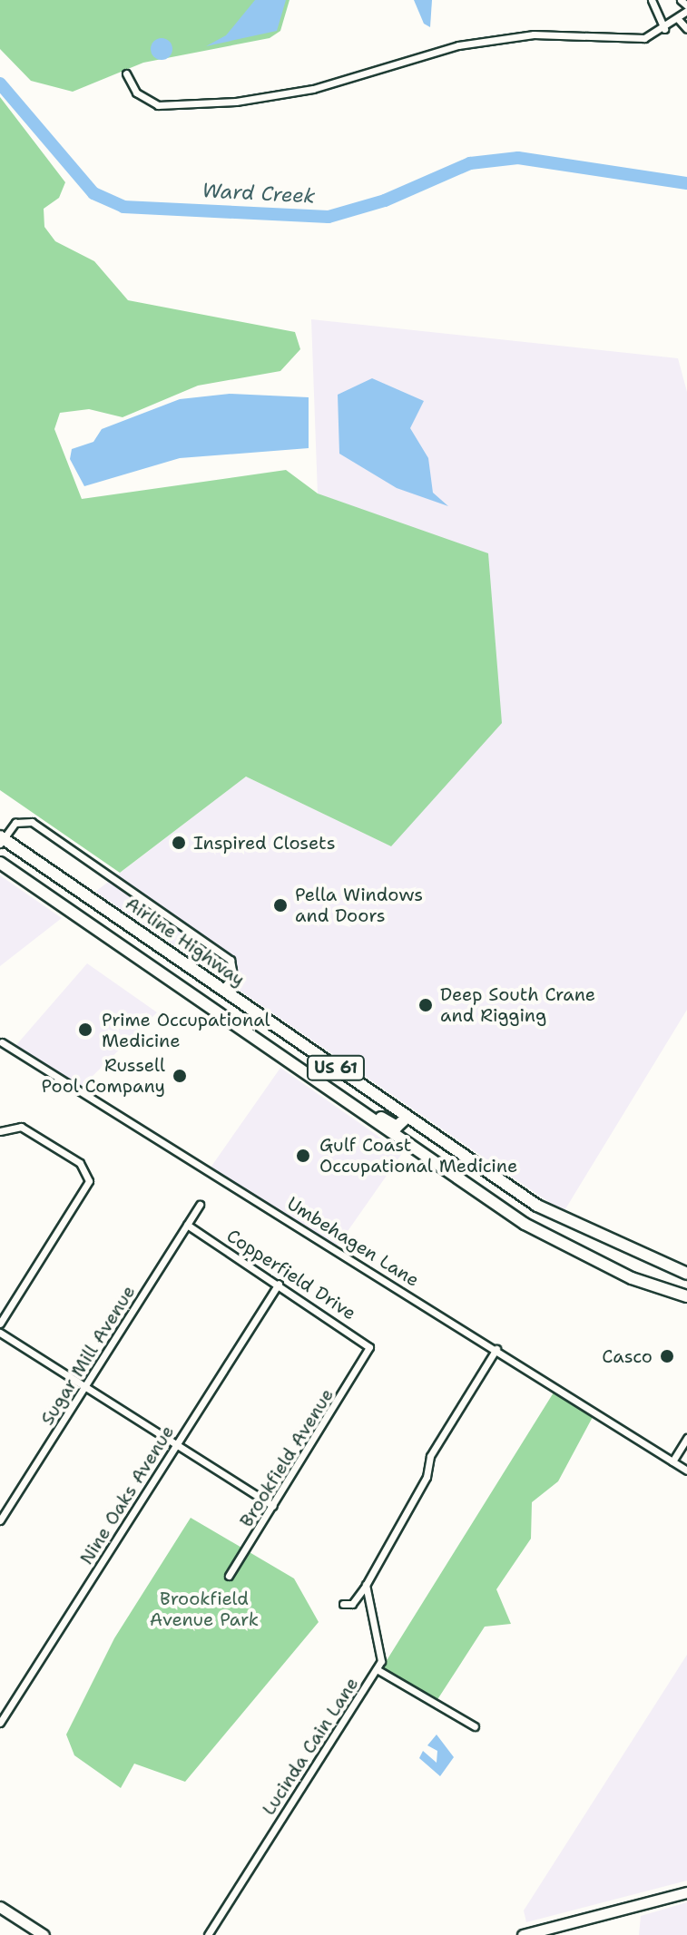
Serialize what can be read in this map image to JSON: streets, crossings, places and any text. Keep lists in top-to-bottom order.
{
  "streets": {
    "highway": ["Airline Highway", "US 61"],
    "street": [
      "Umbehagen Lane",
      "Copperfield Drive",
      "Sugar Mill Avenue",
      "Brookfield Avenue",
      "Nine Oaks Avenue",
      "Lucinda Cain Lane"
    ]
  },
  "crossings": [
    ["Copperfield Drive", "Sugar Mill Avenue"],
    ["Copperfield Drive", "Brookfield Avenue"],
    ["Copperfield Drive", "Nine Oaks Avenue"]
  ],
  "water": ["Ward Creek"],
  "parks": ["Brookfield Avenue Park"],
  "places": [
    "Inspired Closets",
    "Pella Windows and Doors",
    "Deep South Crane and Rigging",
    "Prime Occupational Medicine",
    "Russell Pool Company",
    "Gulf Coast Occupational Medicine",
    "Casco"
  ]
}
